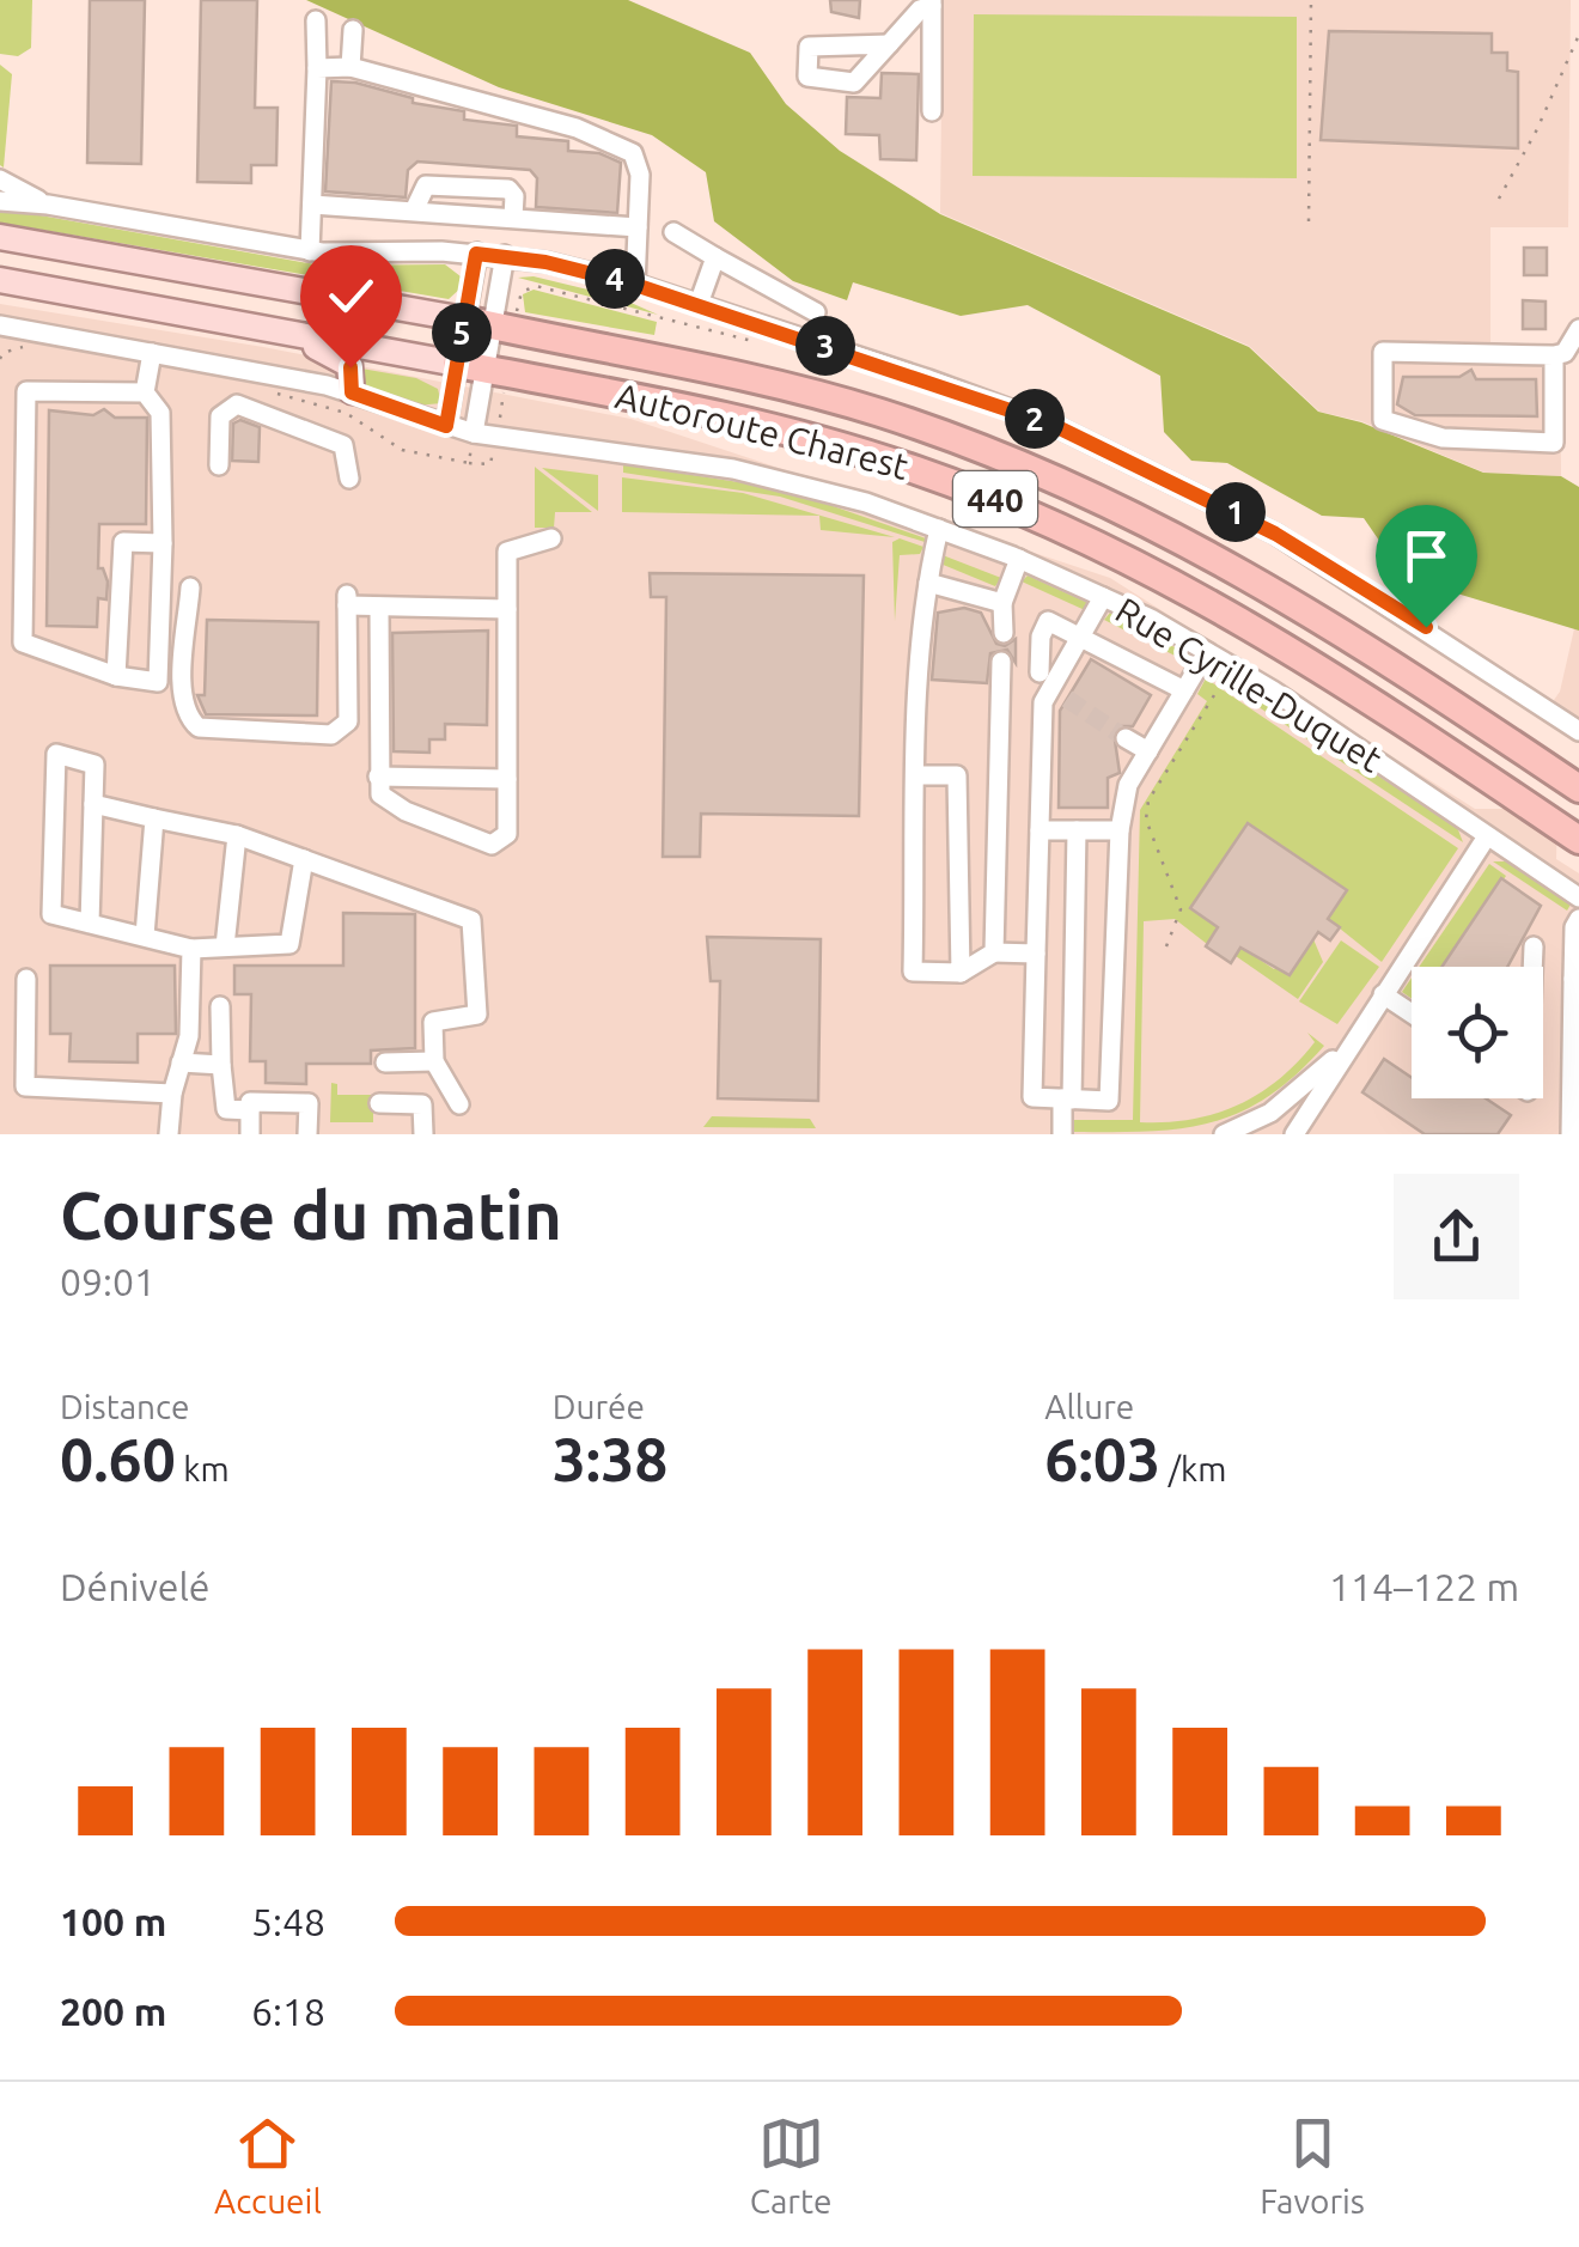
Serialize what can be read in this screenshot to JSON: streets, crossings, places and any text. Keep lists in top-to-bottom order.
{
  "streets": {
    "highway": ["Autoroute Charest", "440"],
    "street": ["Rue Cyrille-Duquet"]
  },
  "page": {
    "pins": [
      "4",
      "5",
      "3",
      "2",
      "1"
    ],
    "heading": ["Course du matin", "09:01"],
    "stats": [
      ["Distance", "0.60 km"],
      ["Durée", "3:38"],
      ["Allure", "6:03 /km"]
    ],
    "chart": ["Dénivelé", "114–122 m"],
    "list": [
      {
        "name": "100 m",
        "note": "5:48"
      },
      {
        "name": "200 m",
        "note": "6:18"
      }
    ],
    "tabs": ["Accueil", "Carte", "Favoris"]
  }
}
